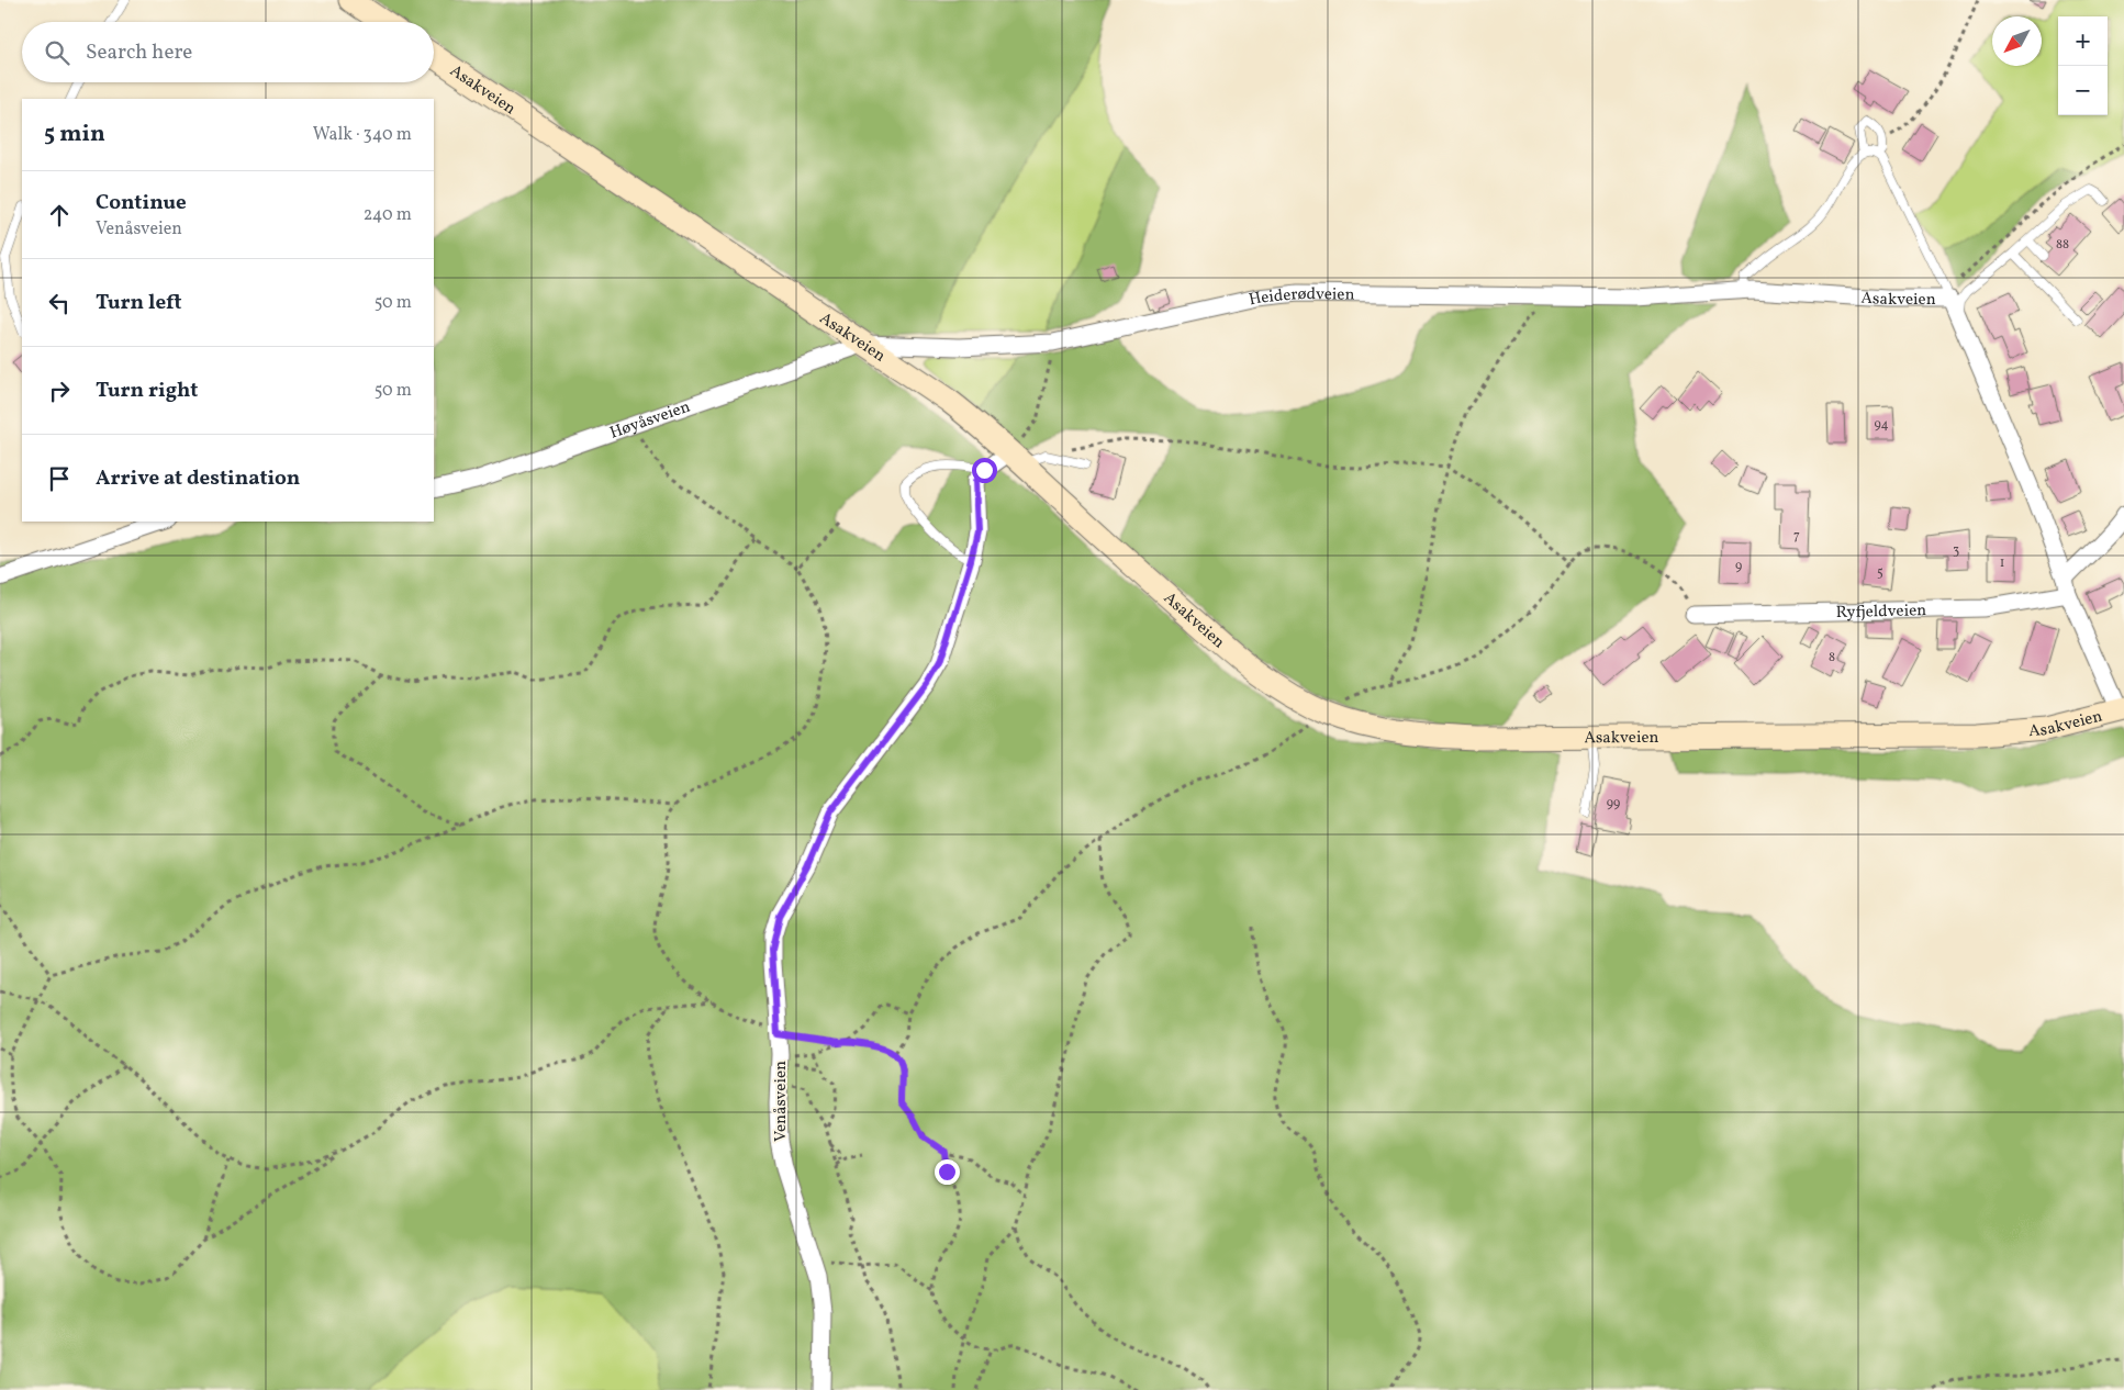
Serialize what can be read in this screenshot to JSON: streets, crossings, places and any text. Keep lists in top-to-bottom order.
{
  "streets": {
    "main road": ["Asakveien"],
    "street": [
      "Heiderødveien",
      "Høyåsveien",
      "Ryfjeldveien",
      "Venåsveien"
    ]
  },
  "crossings": [
    ["Asakveien", "Heiderødveien"],
    ["Asakveien", "Høyåsveien"],
    ["Asakveien", "Ryfjeldveien"],
    ["Heiderødveien", "Høyåsveien"]
  ],
  "house_numbers": [
    "88",
    "94",
    "7",
    "3",
    "1",
    "9",
    "5",
    "8",
    "99"
  ],
  "north": "bottom left",
  "page": {
    "map_buttons": ["+", "−"],
    "search": "Search here",
    "heading": ["5 min", "Walk · 340 m"],
    "list": [
      ["Continue", "Venåsveien", "240 m"],
      ["Turn left", "50 m"],
      ["Turn right", "50 m"],
      "Arrive at destination"
    ]
  }
}
